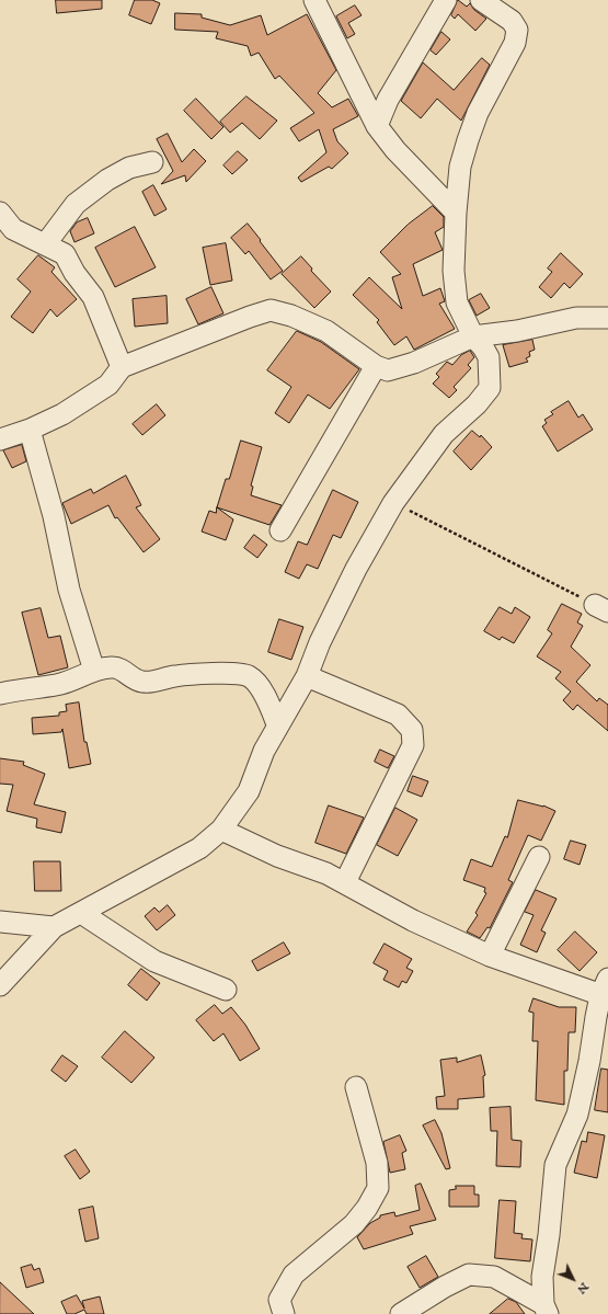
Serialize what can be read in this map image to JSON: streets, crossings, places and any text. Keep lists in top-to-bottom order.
{
  "north": "bottom right"
}
